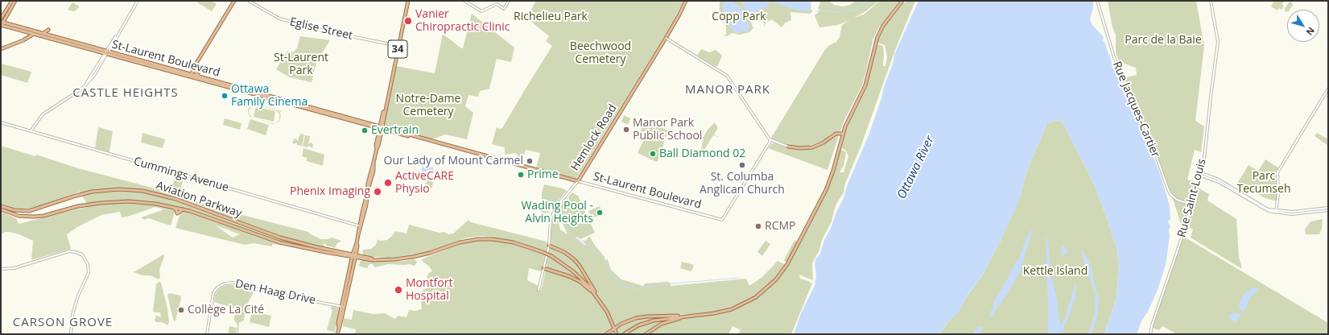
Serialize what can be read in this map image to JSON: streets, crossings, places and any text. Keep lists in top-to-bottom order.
{
  "streets": {
    "main road": [
      "34",
      "St-Laurent Boulevard",
      "Hemlock Road",
      "Aviation Parkway"
    ],
    "street": [
      "Eglise Street",
      "Rue Jacques-Cartier",
      "Cummings Avenue",
      "Rue Saint-Louis",
      "Den Haag Drive"
    ]
  },
  "crossings": [
    ["Eglise Street", "34"],
    ["34", "St-Laurent Boulevard"],
    ["34", "Cummings Avenue"],
    ["34", "Aviation Parkway"],
    ["34", "Den Haag Drive"],
    ["St-Laurent Boulevard", "Hemlock Road"],
    ["Rue Jacques-Cartier", "Rue Saint-Louis"]
  ],
  "districts": ["MANOR PARK", "CASTLE HEIGHTS", "CARSON GROVE"],
  "water": ["Ottawa River"],
  "parks": [
    "Richelieu Park",
    "Copp Park",
    "Parc de la Baie",
    "Beechwood Cemetery",
    "St-Laurent Park",
    "Notre-Dame Cemetery",
    "Parc Tecumseh",
    "Kettle Island"
  ],
  "places": [
    "Vanier Chiropractic Clinic",
    "Ottawa Family Cinema",
    "Manor Park Public School",
    "Evertrain",
    "Ball Diamond 02",
    "Our Lady of Mount Carmel",
    "St. Columba Anglican Church",
    "Prime",
    "ActiveCARE Physio",
    "Phenix Imaging",
    "Wading Pool - Alvin Heights",
    "RCMP",
    "Montfort Hospital",
    "Collège La Cité"
  ],
  "north": "bottom right"
}
